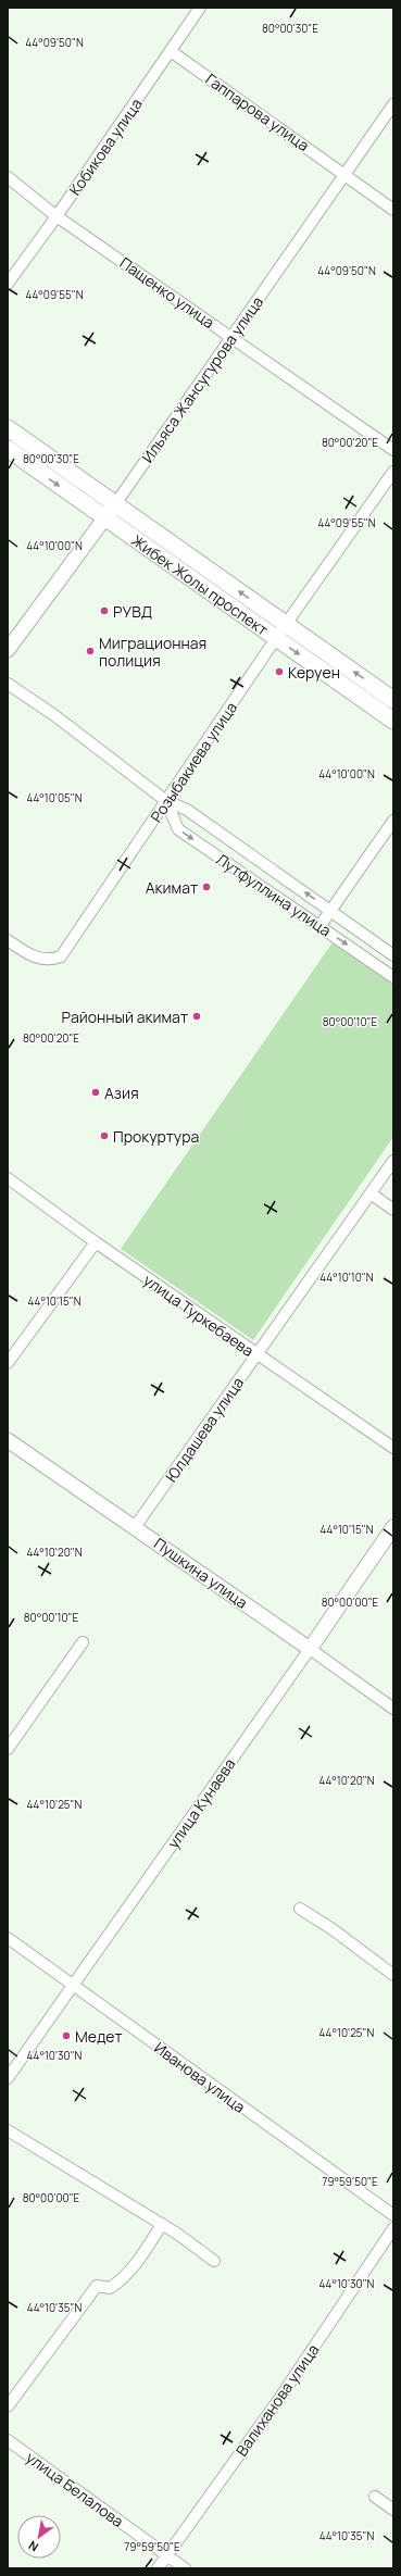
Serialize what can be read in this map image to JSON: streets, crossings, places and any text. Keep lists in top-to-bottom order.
{
  "streets": {
    "highway": ["Жибек Жолы проспект"],
    "main road": ["Ильяса Жансугурова улица", "Пушкина улица", "улица Кунаева"],
    "street": [
      "Гаппарова улица",
      "Кобикова улица",
      "Пащенко улица",
      "Розыбакиева улица",
      "Лутфуллина улица",
      "улица Туркебаева",
      "Юлдашева улица",
      "Иванова улица",
      "Валиханова улица",
      "улица Белалова"
    ]
  },
  "crossings": [
    ["Гаппарова улица", "Кобикова улица"],
    ["Гаппарова улица", "Ильяса Жансугурова улица"],
    ["Кобикова улица", "Пащенко улица"],
    ["Пащенко улица", "Ильяса Жансугурова улица"],
    ["Ильяса Жансугурова улица", "Жибек Жолы проспект"],
    ["Жибек Жолы проспект", "Розыбакиева улица"],
    ["Розыбакиева улица", "Лутфуллина улица"],
    ["улица Туркебаева", "Юлдашева улица"],
    ["Юлдашева улица", "Пушкина улица"],
    ["Пушкина улица", "улица Кунаева"],
    ["улица Кунаева", "Иванова улица"],
    ["Валиханова улица", "улица Белалова"]
  ],
  "places": [
    "РУВД",
    "Миграционная полиция",
    "Керуен",
    "Акимат",
    "Районный акимат",
    "Азия",
    "Прокуртура",
    "Медет"
  ],
  "north": "bottom left",
  "coordinates": [
    "80°00'30\"E",
    "44°09'50\"N",
    "44°09'55\"N",
    "80°00'20\"E",
    "44°10'00\"N",
    "44°10'05\"N",
    "80°00'10\"E",
    "44°10'10\"N",
    "44°10'15\"N",
    "44°10'20\"N",
    "80°00'00\"E",
    "44°10'25\"N",
    "44°10'30\"N",
    "79°59'50\"E",
    "44°10'35\"N"
  ]
}
